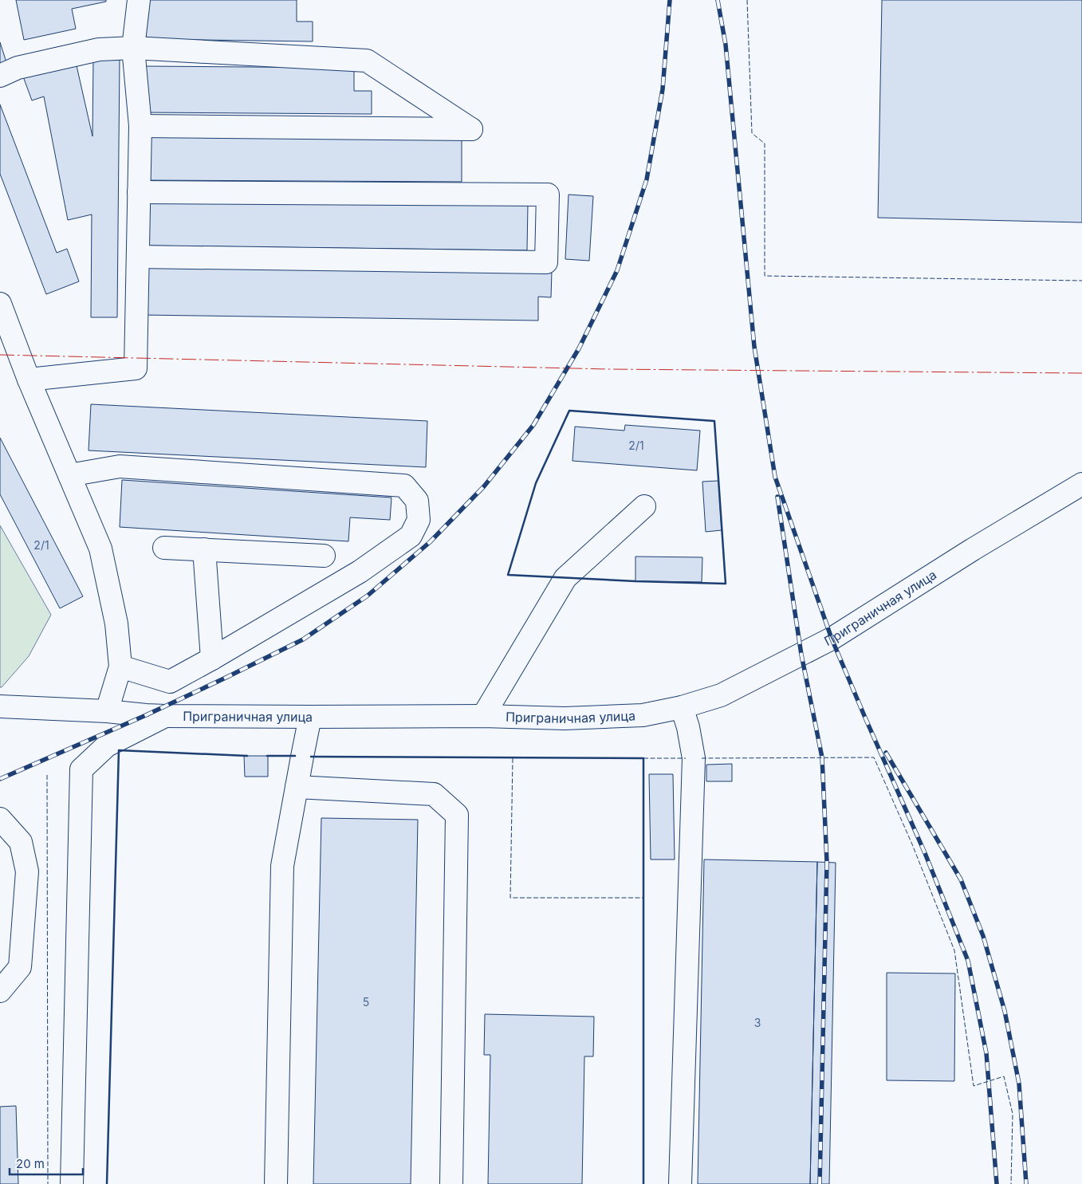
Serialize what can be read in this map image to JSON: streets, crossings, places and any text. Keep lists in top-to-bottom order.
{
  "streets": {
    "street": ["Приграничная улица"]
  },
  "house_numbers": [
    "2/1",
    "2/1",
    "5",
    "3"
  ],
  "scale_bar": "20 m"
}
